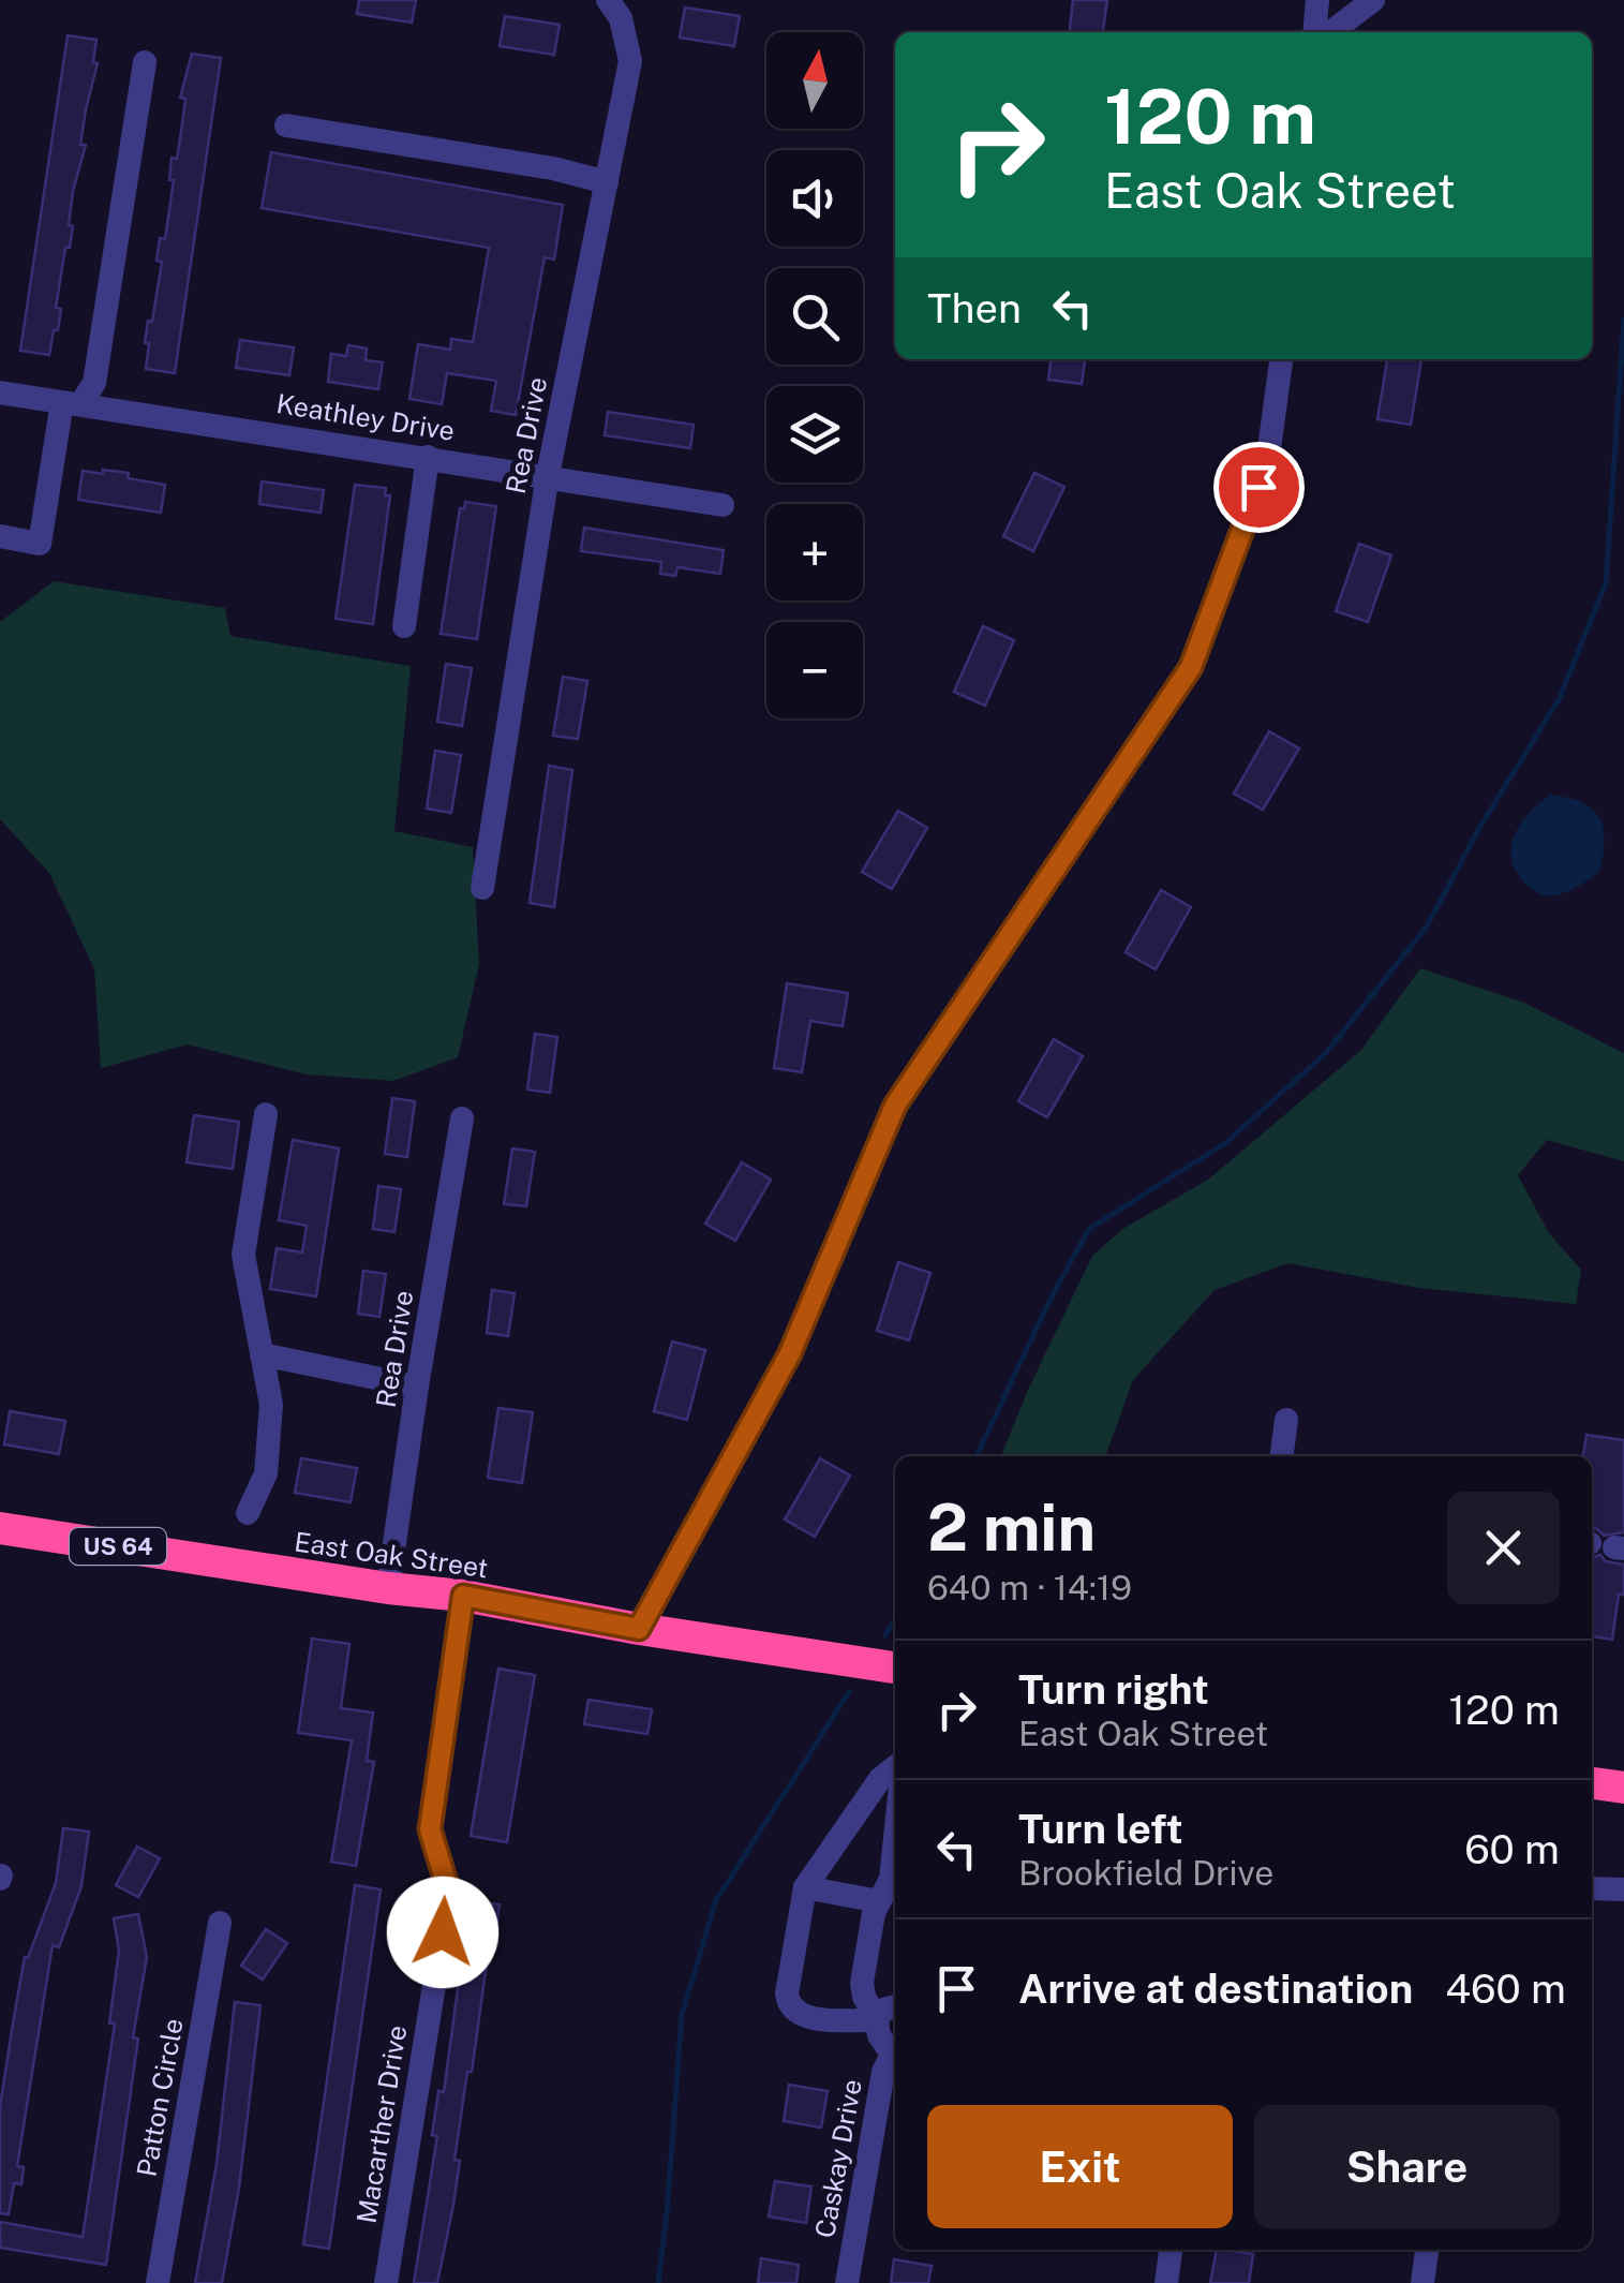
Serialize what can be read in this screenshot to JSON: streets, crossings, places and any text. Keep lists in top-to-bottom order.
{
  "streets": {
    "highway": ["US 64", "East Oak Street"],
    "street": [
      "Keathley Drive",
      "Rea Drive",
      "Patton Circle",
      "Macarther Drive",
      "Caskay Drive"
    ]
  },
  "crossings": [
    ["Keathley Drive", "Rea Drive"],
    ["Rea Drive", "East Oak Street"],
    ["East Oak Street", "Macarther Drive"]
  ],
  "north": "top",
  "page": {
    "map_buttons": ["+", "−"],
    "turn": ["120 m", "East Oak Street"],
    "then": "Then",
    "heading": ["2 min", "640 m · 14:19"],
    "list": [
      {
        "name": "Turn right",
        "note": "East Oak Street",
        "value": "120 m"
      },
      {
        "name": "Turn left",
        "note": "Brookfield Drive",
        "value": "60 m"
      },
      {
        "name": "Arrive at destination",
        "value": "460 m"
      }
    ],
    "buttons": ["Exit", "Share"]
  }
}
